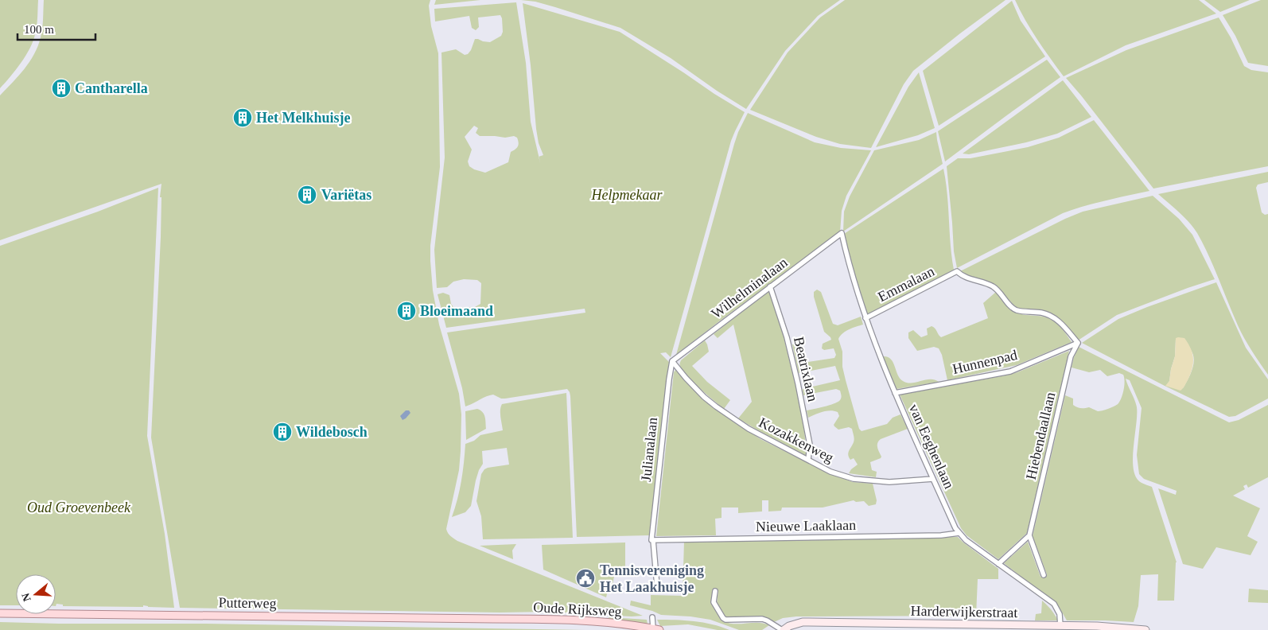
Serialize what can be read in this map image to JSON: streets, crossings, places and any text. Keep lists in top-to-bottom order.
{
  "streets": {
    "main road": ["Putterweg", "Oude Rijksweg", "Harderwijkerstraat"],
    "street": [
      "Emmalaan",
      "Wilhelminalaan",
      "Hunnenpad",
      "Beatrixlaan",
      "Hiebendaallaan",
      "Kozakkenweg",
      "van Eeghenlaan",
      "Julianalaan",
      "Nieuwe Laaklaan"
    ]
  },
  "crossings": [
    ["Emmalaan", "Hunnenpad"],
    ["Emmalaan", "Hiebendaallaan"],
    ["Emmalaan", "van Eeghenlaan"],
    ["Wilhelminalaan", "Beatrixlaan"],
    ["Wilhelminalaan", "Kozakkenweg"],
    ["Wilhelminalaan", "van Eeghenlaan"],
    ["Wilhelminalaan", "Julianalaan"],
    ["Hunnenpad", "Hiebendaallaan"],
    ["Hunnenpad", "van Eeghenlaan"],
    ["Beatrixlaan", "Kozakkenweg"],
    ["Kozakkenweg", "van Eeghenlaan"],
    ["Kozakkenweg", "Julianalaan"],
    ["van Eeghenlaan", "Nieuwe Laaklaan"],
    ["van Eeghenlaan", "Harderwijkerstraat"],
    ["Julianalaan", "Nieuwe Laaklaan"],
    ["Putterweg", "Oude Rijksweg"]
  ],
  "parks": ["Helpmekaar", "Oud Groevenbeek"],
  "places": {
    "building": [
      "Cantharella",
      "Het Melkhuisje",
      "Variëtas",
      "Bloeimaand",
      "Wildebosch"
    ],
    "public building": ["Tennisvereniging Het Laakhuisje"]
  },
  "scale_bar": "100 m",
  "north": "left"
}
